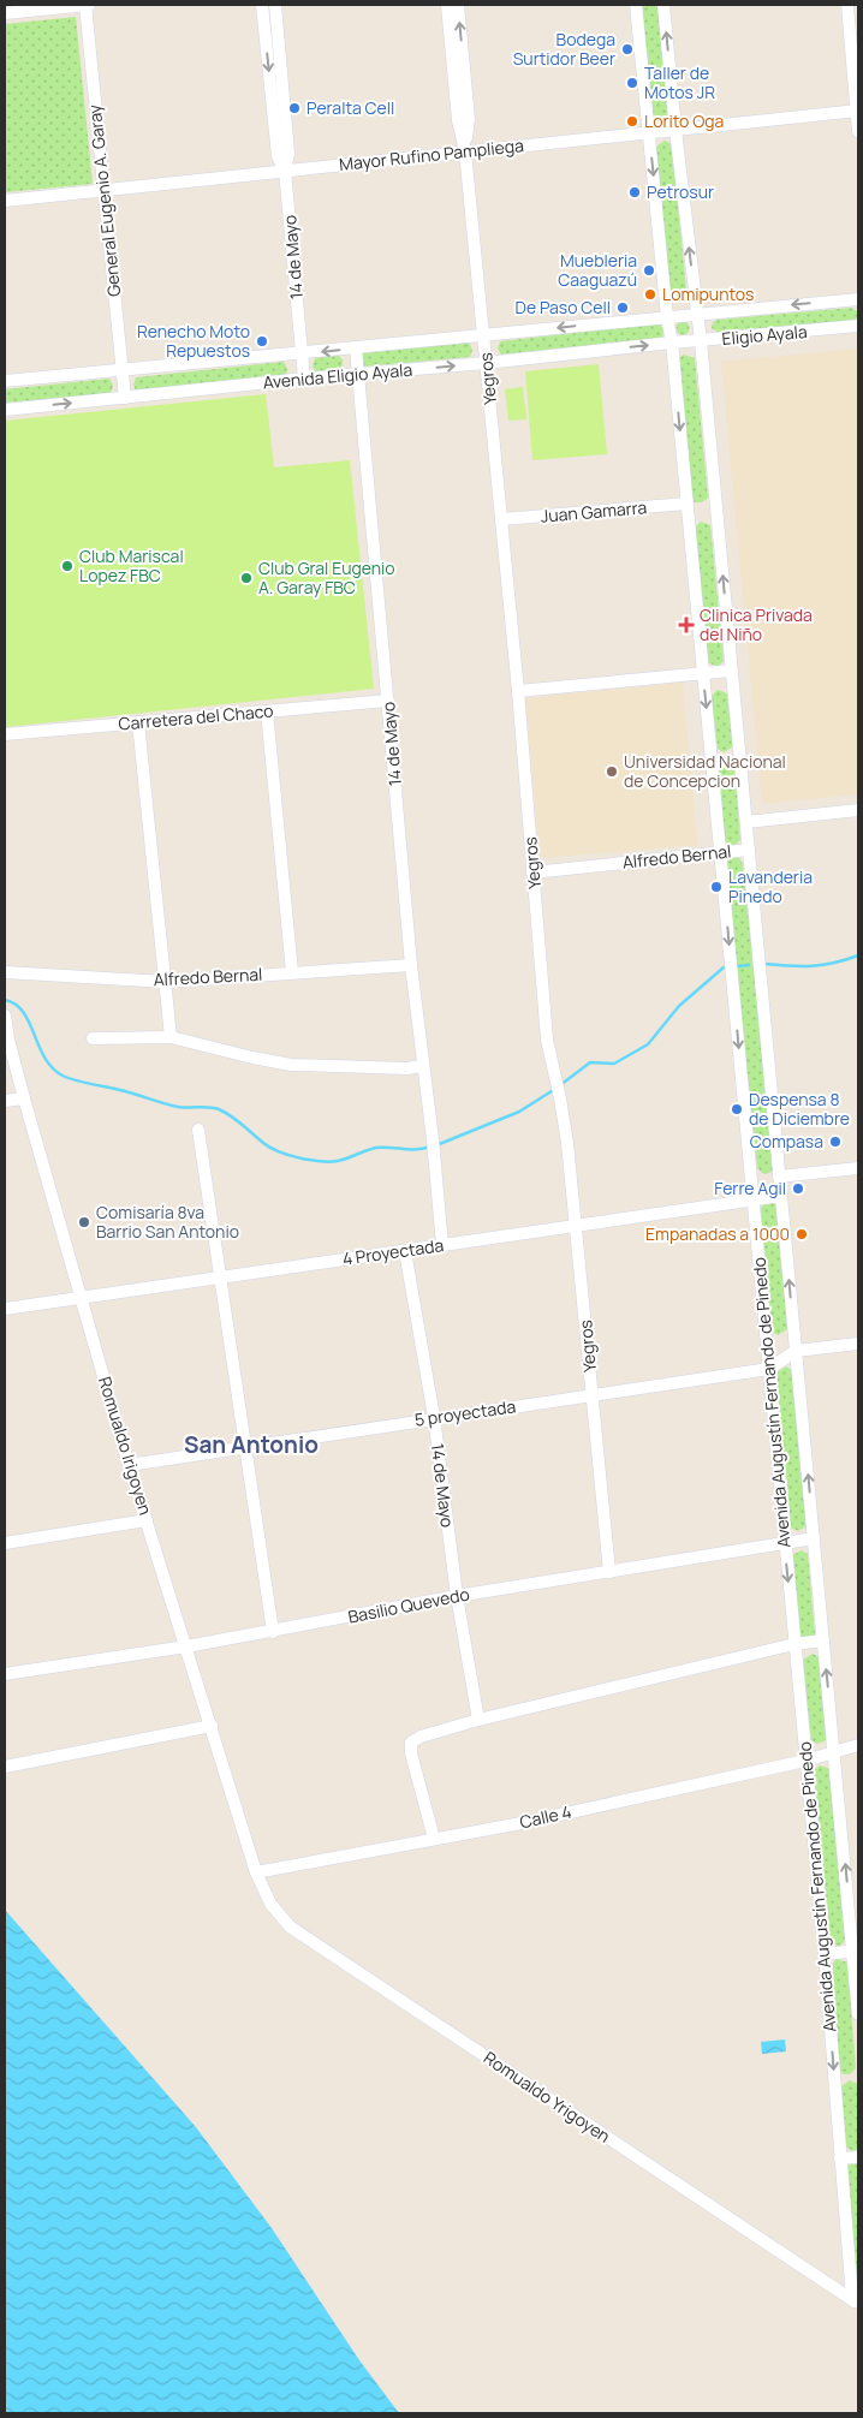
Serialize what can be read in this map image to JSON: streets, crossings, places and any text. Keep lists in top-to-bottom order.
{
  "streets": {
    "street": [
      "Mayor Rufino Pampliega",
      "General Eugenio A. Garay",
      "14 de Mayo",
      "Eligio Ayala",
      "Avenida Eligio Ayala",
      "Yegros",
      "Juan Gamarra",
      "Carretera del Chaco",
      "Alfredo Bernal",
      "4 Proyectada",
      "Avenida Augustín Fernando de Pinedo",
      "5 proyectada",
      "Romualdo Irigoyen",
      "Basilio Quevedo",
      "Calle 4",
      "Romualdo Yrigoyen"
    ]
  },
  "crossings": [
    ["Mayor Rufino Pampliega", "General Eugenio A. Garay"],
    ["Mayor Rufino Pampliega", "14 de Mayo"],
    ["Mayor Rufino Pampliega", "Yegros"],
    ["Mayor Rufino Pampliega", "Avenida Augustín Fernando de Pinedo"],
    ["General Eugenio A. Garay", "Avenida Eligio Ayala"],
    ["14 de Mayo", "Avenida Eligio Ayala"],
    ["14 de Mayo", "Carretera del Chaco"],
    ["14 de Mayo", "Alfredo Bernal"],
    ["14 de Mayo", "4 Proyectada"],
    ["14 de Mayo", "5 proyectada"],
    ["14 de Mayo", "Basilio Quevedo"],
    ["Eligio Ayala", "Avenida Eligio Ayala"],
    ["Eligio Ayala", "Avenida Augustín Fernando de Pinedo"],
    ["Avenida Eligio Ayala", "Yegros"],
    ["Avenida Eligio Ayala", "Avenida Augustín Fernando de Pinedo"],
    ["Yegros", "Juan Gamarra"],
    ["Yegros", "Alfredo Bernal"],
    ["Yegros", "4 Proyectada"],
    ["Yegros", "5 proyectada"],
    ["Yegros", "Basilio Quevedo"],
    ["Juan Gamarra", "Avenida Augustín Fernando de Pinedo"],
    ["Alfredo Bernal", "Avenida Augustín Fernando de Pinedo"],
    ["4 Proyectada", "Avenida Augustín Fernando de Pinedo"],
    ["4 Proyectada", "Romualdo Irigoyen"],
    ["Avenida Augustín Fernando de Pinedo", "5 proyectada"],
    ["Avenida Augustín Fernando de Pinedo", "Basilio Quevedo"],
    ["Avenida Augustín Fernando de Pinedo", "Calle 4"],
    ["Avenida Augustín Fernando de Pinedo", "Romualdo Yrigoyen"],
    ["5 proyectada", "Romualdo Irigoyen"],
    ["Romualdo Irigoyen", "Basilio Quevedo"],
    ["Romualdo Irigoyen", "Calle 4"],
    ["Romualdo Irigoyen", "Romualdo Yrigoyen"],
    ["Calle 4", "Romualdo Yrigoyen"]
  ],
  "districts": ["San Antonio"],
  "places": {
    "other": [
      "Bodega Surtidor Beer",
      "Taller de Motos JR",
      "Peralta Cell",
      "Lorito Oga",
      "Petrosur",
      "Muebleria Caaguazú",
      "Lomipuntos",
      "De Paso Cell",
      "Renecho Moto Repuestos",
      "Club Mariscal Lopez FBC",
      "Club Gral Eugenio A. Garay FBC",
      "Universidad Nacional de Concepcion",
      "Lavanderia Pinedo",
      "Despensa 8 de Diciembre",
      "Compasa",
      "Ferre Agil",
      "Comisaría 8va Barrio San Antonio",
      "Empanadas a 1000"
    ],
    "health": ["Clinica Privada del Niño"]
  }
}
